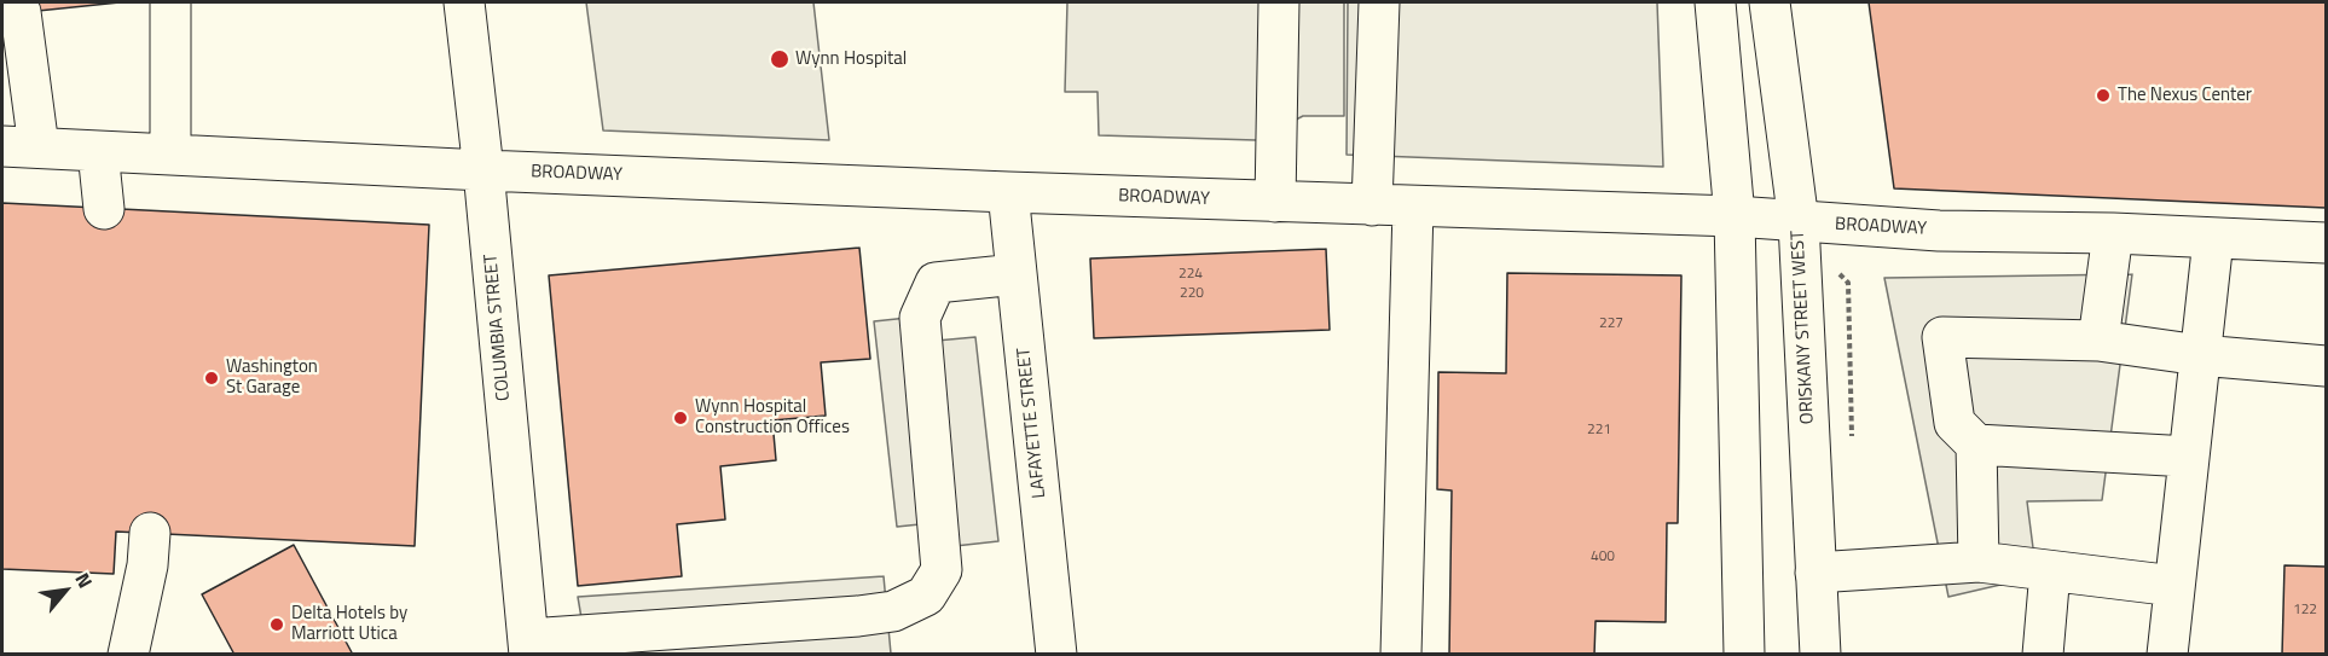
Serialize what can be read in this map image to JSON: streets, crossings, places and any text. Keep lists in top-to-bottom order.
{
  "streets": {
    "street": [
      "BROADWAY",
      "COLUMBIA STREET",
      "ORISKANY STREET WEST",
      "LAFAYETTE STREET"
    ]
  },
  "crossings": [
    ["BROADWAY", "COLUMBIA STREET"],
    ["BROADWAY", "ORISKANY STREET WEST"],
    ["BROADWAY", "LAFAYETTE STREET"]
  ],
  "places": [
    "Wynn Hospital",
    "The Nexus Center",
    "Washington St Garage",
    "Wynn Hospital Construction Offices",
    "Delta Hotels by Marriott Utica"
  ],
  "house_numbers": [
    "224",
    "220",
    "227",
    "221",
    "400",
    "122"
  ],
  "north": "top right"
}
